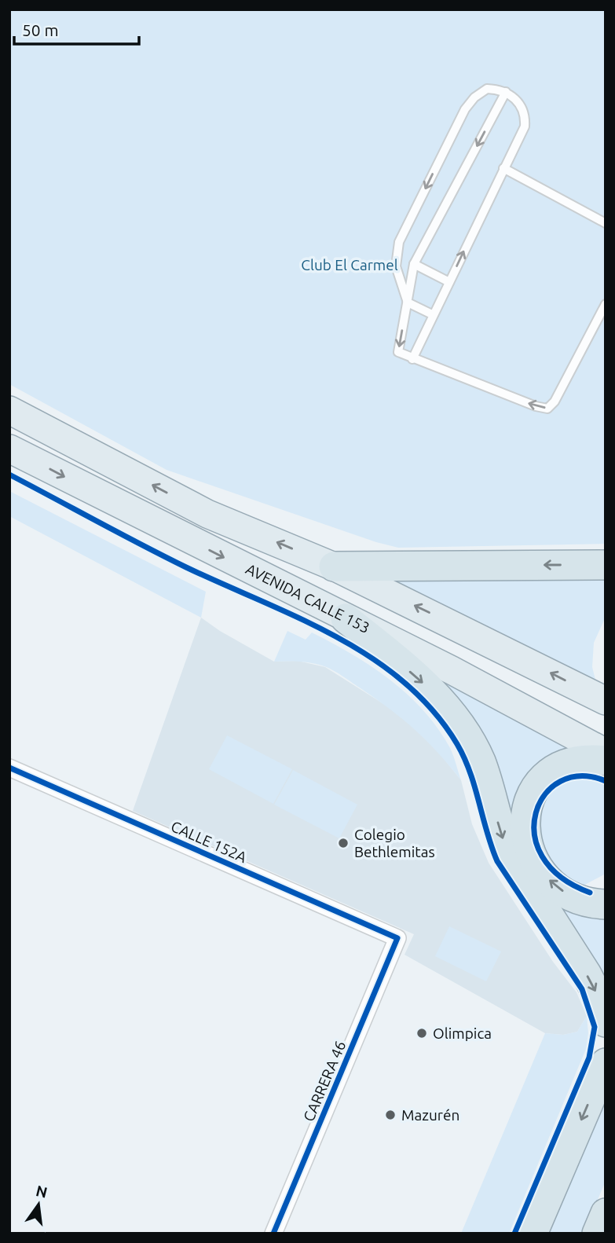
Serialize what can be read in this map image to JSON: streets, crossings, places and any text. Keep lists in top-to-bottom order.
{
  "streets": {
    "main road": ["AVENIDA CALLE 153"],
    "street": ["CALLE 152A", "CARRERA 46"]
  },
  "crossings": [
    ["CALLE 152A", "CARRERA 46"]
  ],
  "parks": ["Club El Carmel"],
  "places": ["Colegio Bethlemitas", "Olimpica", "Mazurén"],
  "scale_bar": "50 m",
  "north": "top"
}
